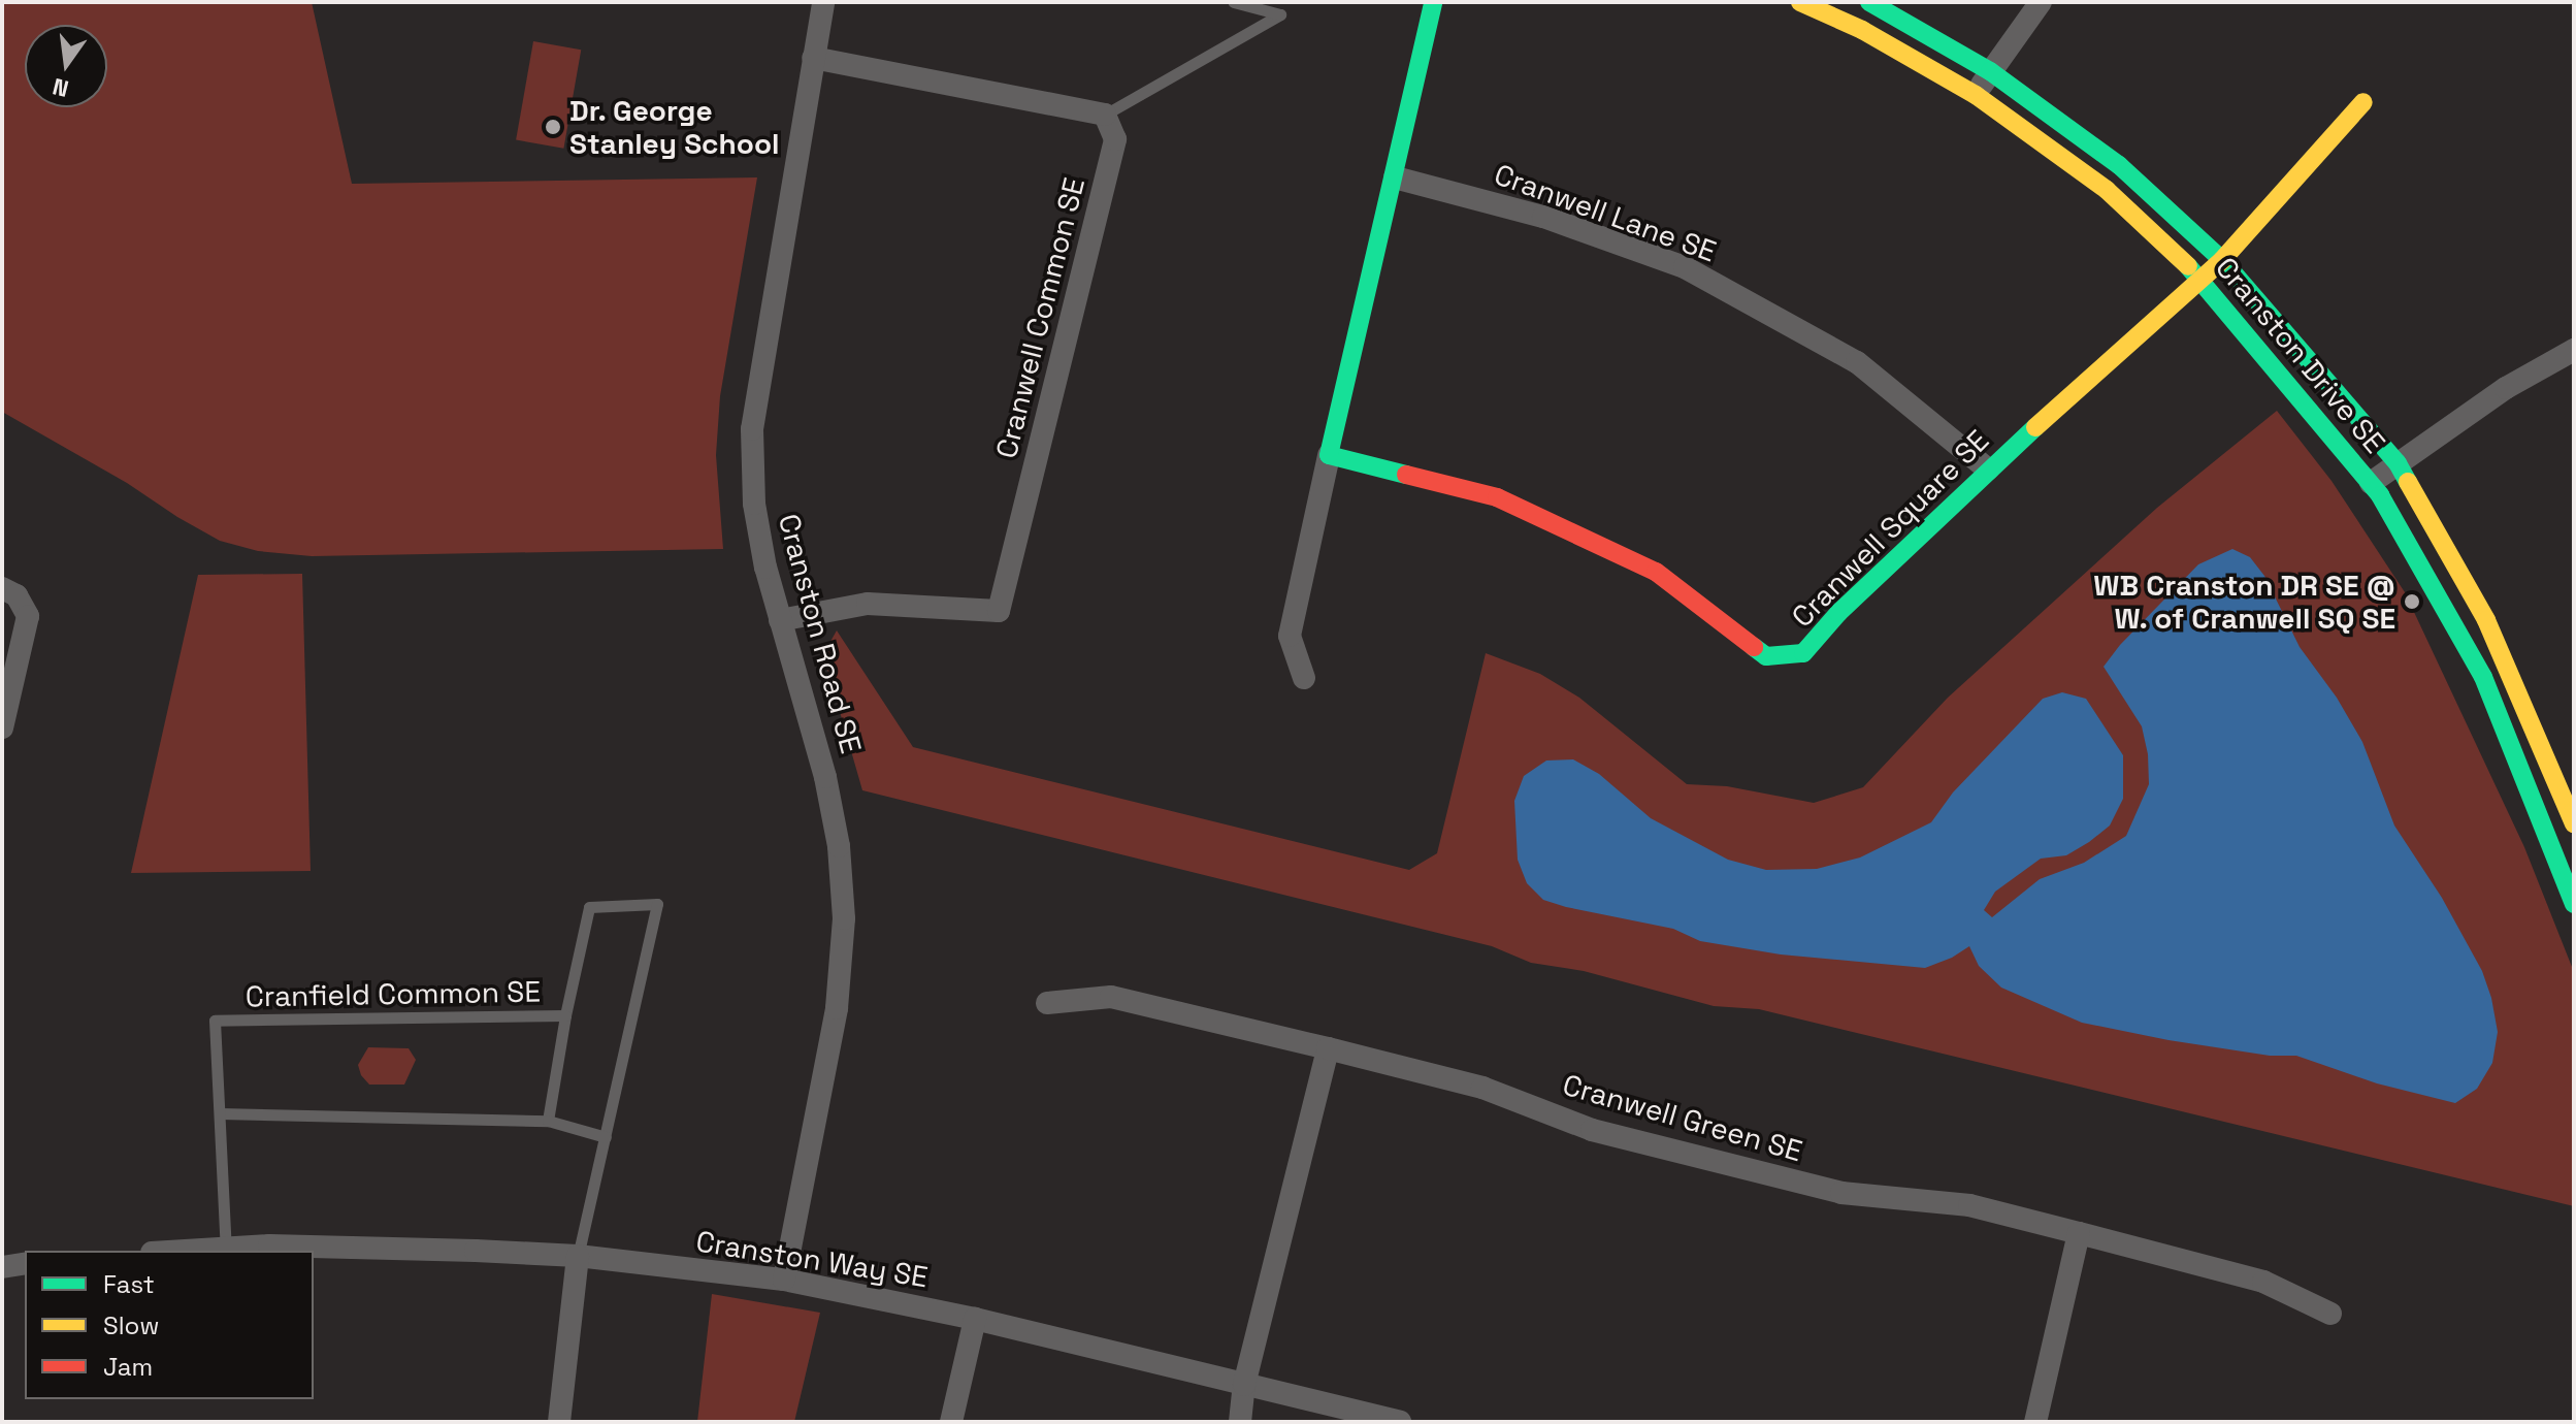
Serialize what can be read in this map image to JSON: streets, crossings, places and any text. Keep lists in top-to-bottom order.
{
  "streets": {
    "street": [
      "Cranwell Lane SE",
      "Cranwell Common SE",
      "Cranston Drive SE",
      "Cranwell Square SE",
      "Cranston Road SE",
      "Cranwell Green SE",
      "Cranston Way SE"
    ],
    "lane": ["Cranfield Common SE"]
  },
  "crossings": [
    ["Cranwell Lane SE", "Cranwell Square SE"],
    ["Cranwell Common SE", "Cranston Road SE"],
    ["Cranston Drive SE", "Cranwell Square SE"],
    ["Cranston Road SE", "Cranston Way SE"],
    ["Cranfield Common SE", "Cranston Way SE"]
  ],
  "places": ["Dr. George Stanley School", "WB Cranston DR SE @ W. of Cranwell SQ SE"],
  "legend": ["Fast", "Slow", "Jam"],
  "north": "bottom"
}
